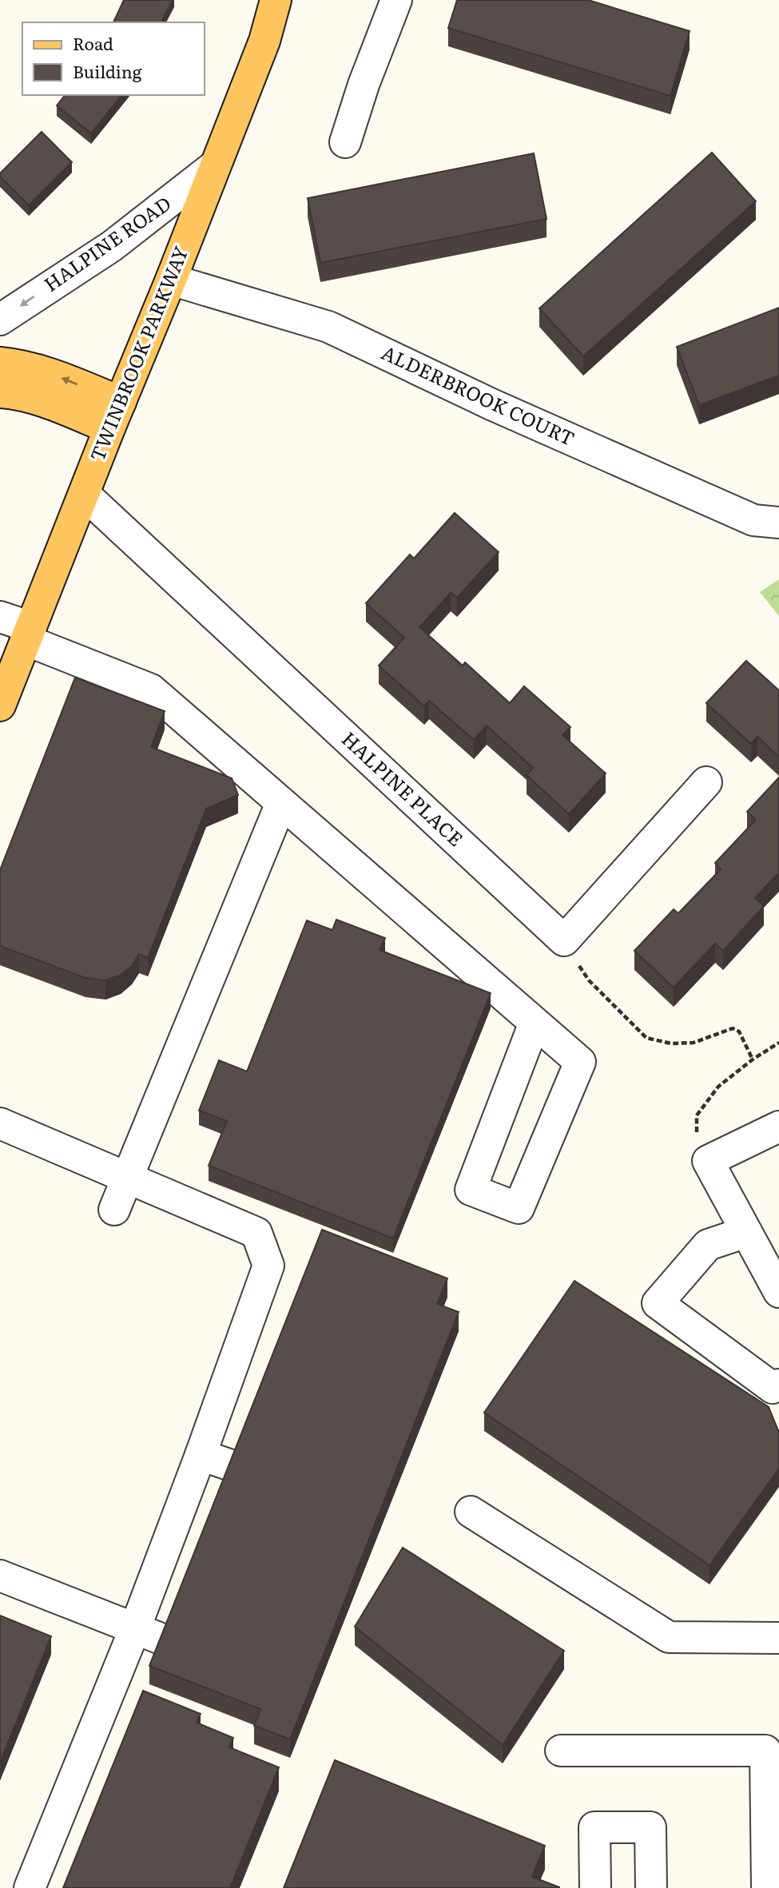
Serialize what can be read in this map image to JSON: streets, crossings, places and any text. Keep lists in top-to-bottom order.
{
  "streets": {
    "main road": ["TWINBROOK PARKWAY"],
    "street": ["HALPINE ROAD", "ALDERBROOK COURT", "HALPINE PLACE"]
  },
  "crossings": [
    ["HALPINE ROAD", "TWINBROOK PARKWAY"],
    ["TWINBROOK PARKWAY", "ALDERBROOK COURT"],
    ["TWINBROOK PARKWAY", "HALPINE PLACE"]
  ],
  "one_way": ["HALPINE ROAD"],
  "legend": ["Road", "Building"]
}
